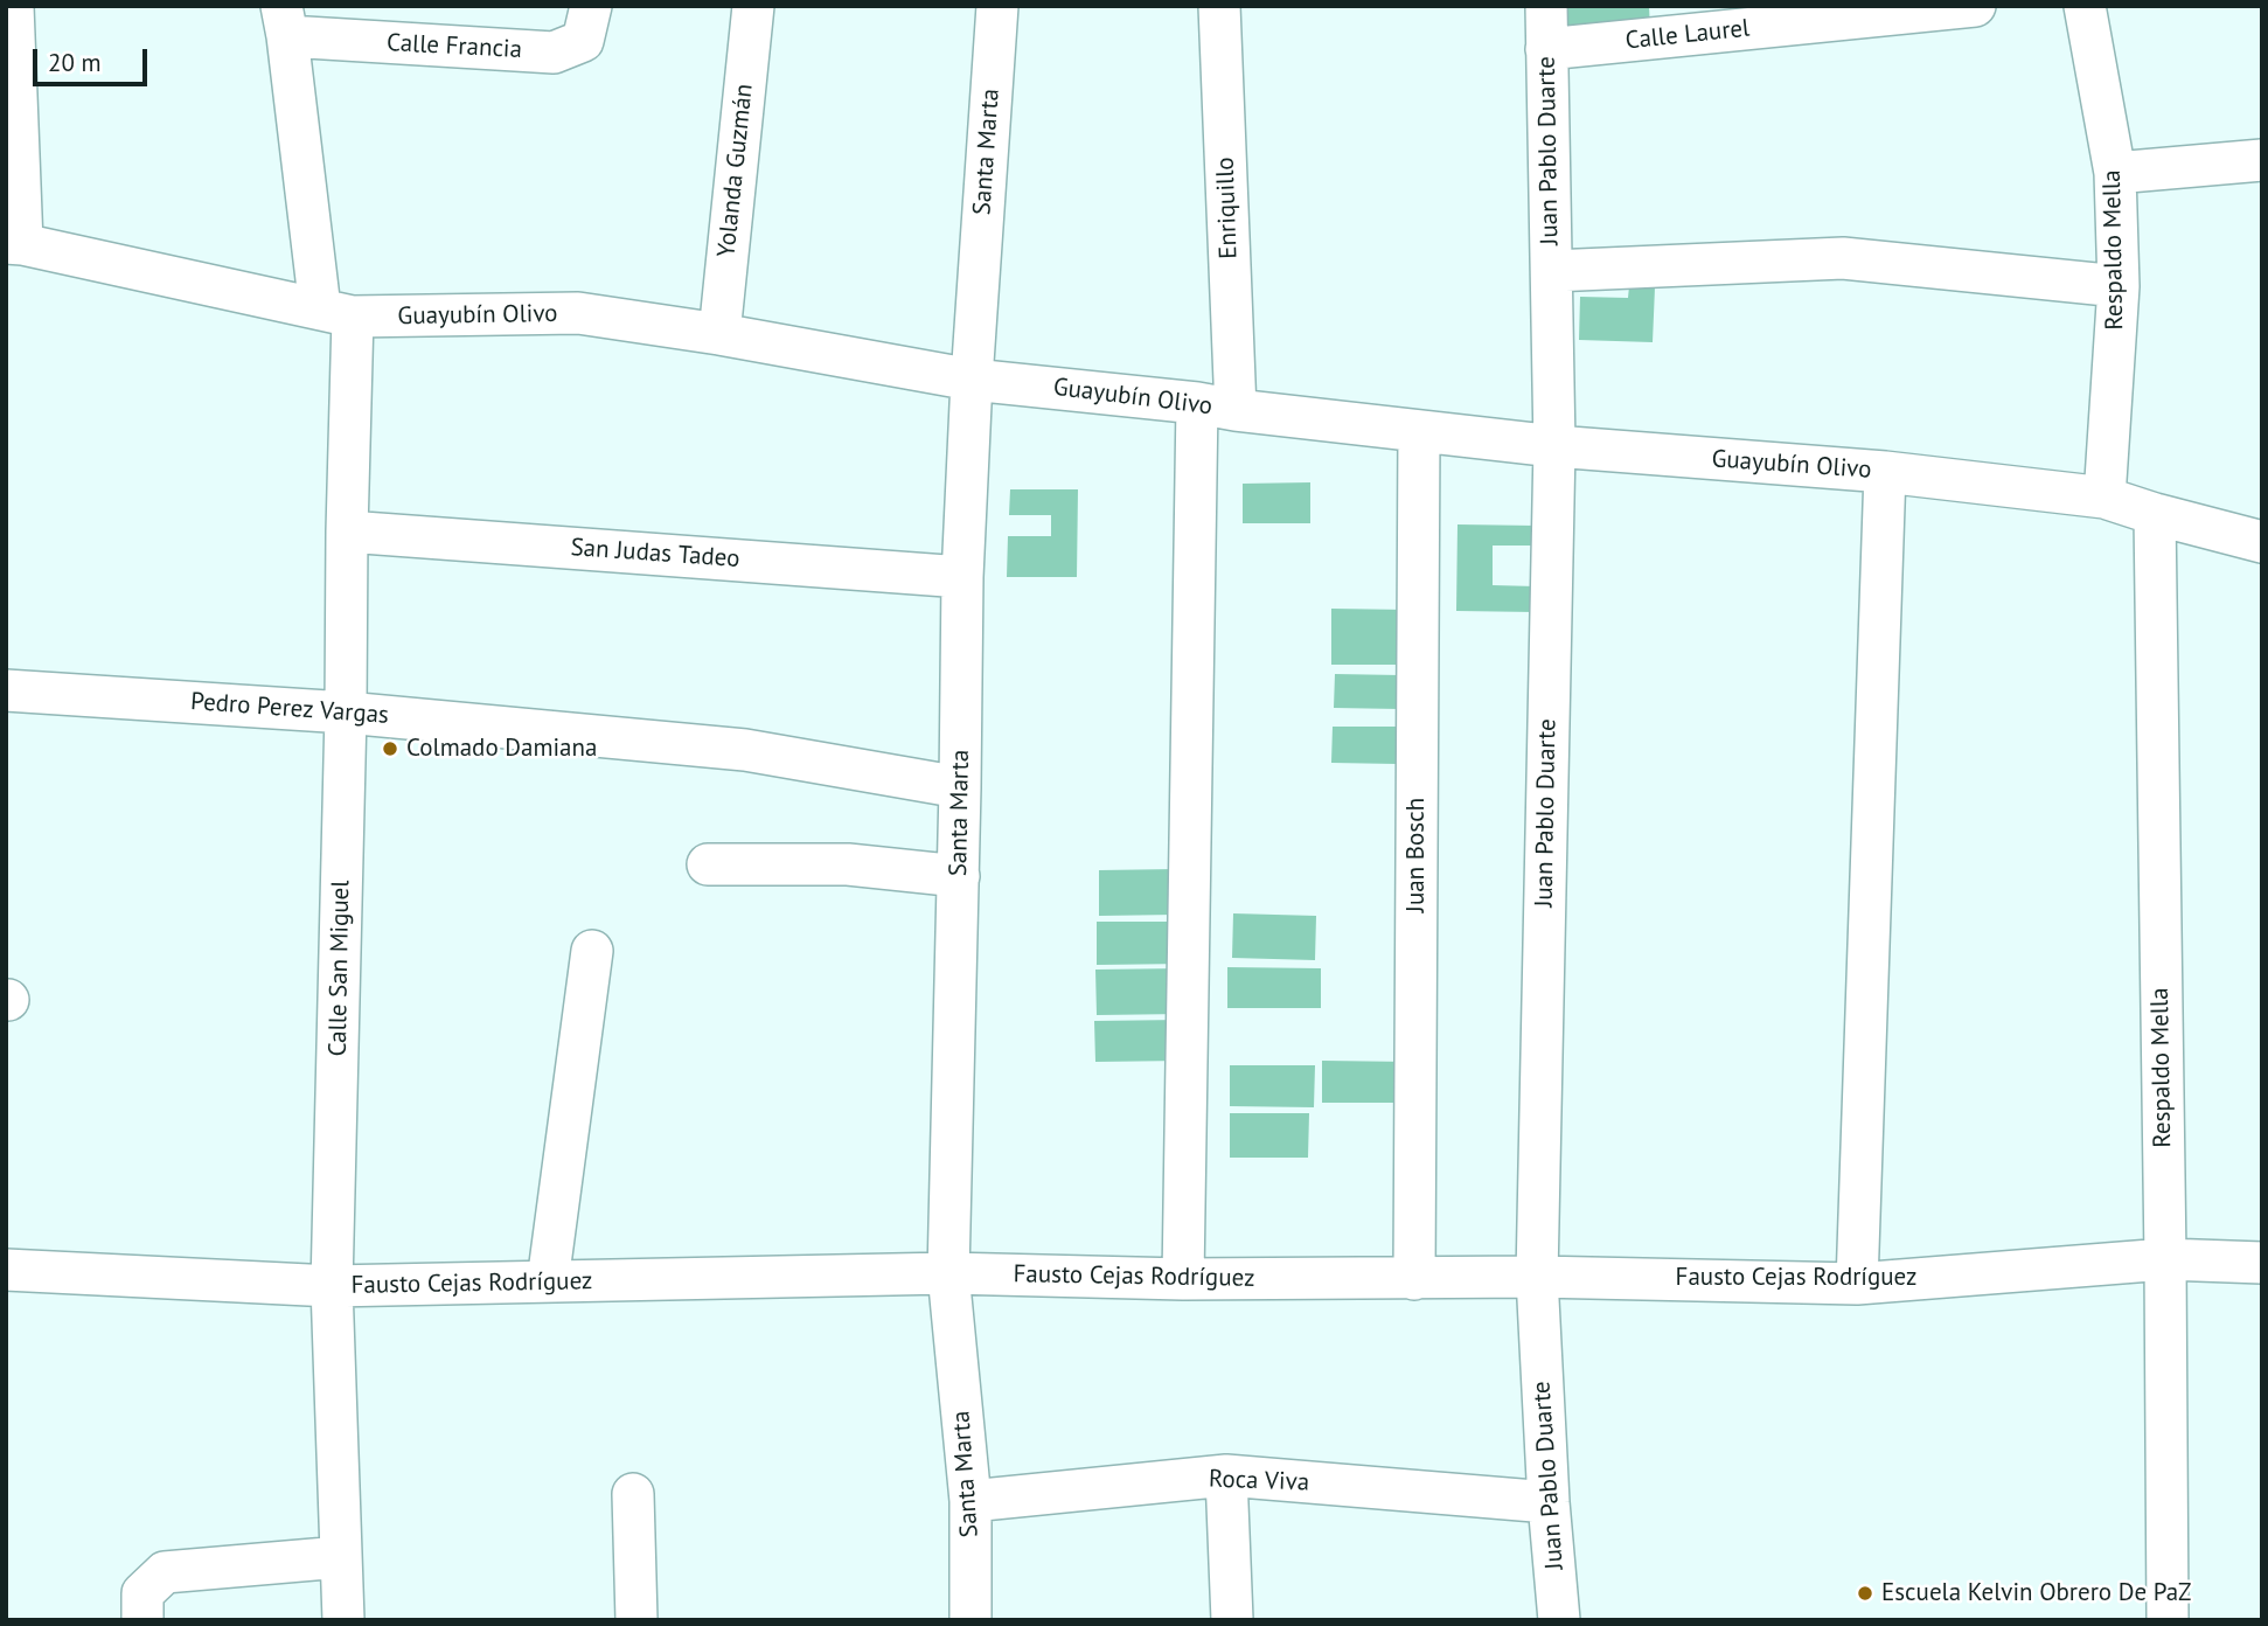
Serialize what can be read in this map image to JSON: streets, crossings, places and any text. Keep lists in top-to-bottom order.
{
  "streets": {
    "street": [
      "Calle Laurel",
      "Calle Francia",
      "Juan Pablo Duarte",
      "Santa Marta",
      "Yolanda Guzmán",
      "Enriquillo",
      "Respaldo Mella",
      "Guayubín Olivo",
      "San Judas Tadeo",
      "Pedro Perez Vargas",
      "Juan Bosch",
      "Calle San Miguel",
      "Fausto Cejas Rodríguez",
      "Roca Viva"
    ]
  },
  "crossings": [
    ["Calle Laurel", "Juan Pablo Duarte"],
    ["Calle Francia", "Calle San Miguel"],
    ["Juan Pablo Duarte", "Guayubín Olivo"],
    ["Juan Pablo Duarte", "Fausto Cejas Rodríguez"],
    ["Juan Pablo Duarte", "Roca Viva"],
    ["Santa Marta", "Guayubín Olivo"],
    ["Santa Marta", "San Judas Tadeo"],
    ["Santa Marta", "Pedro Perez Vargas"],
    ["Santa Marta", "Fausto Cejas Rodríguez"],
    ["Santa Marta", "Roca Viva"],
    ["Yolanda Guzmán", "Guayubín Olivo"],
    ["Enriquillo", "Guayubín Olivo"],
    ["Enriquillo", "Fausto Cejas Rodríguez"],
    ["Respaldo Mella", "Guayubín Olivo"],
    ["Respaldo Mella", "Fausto Cejas Rodríguez"],
    ["Guayubín Olivo", "Juan Bosch"],
    ["Guayubín Olivo", "Calle San Miguel"],
    ["San Judas Tadeo", "Calle San Miguel"],
    ["Pedro Perez Vargas", "Calle San Miguel"],
    ["Juan Bosch", "Fausto Cejas Rodríguez"],
    ["Calle San Miguel", "Fausto Cejas Rodríguez"]
  ],
  "places": ["Colmado Damiana", "Escuela Kelvin Obrero De PaZ"],
  "scale_bar": "20 m"
}
